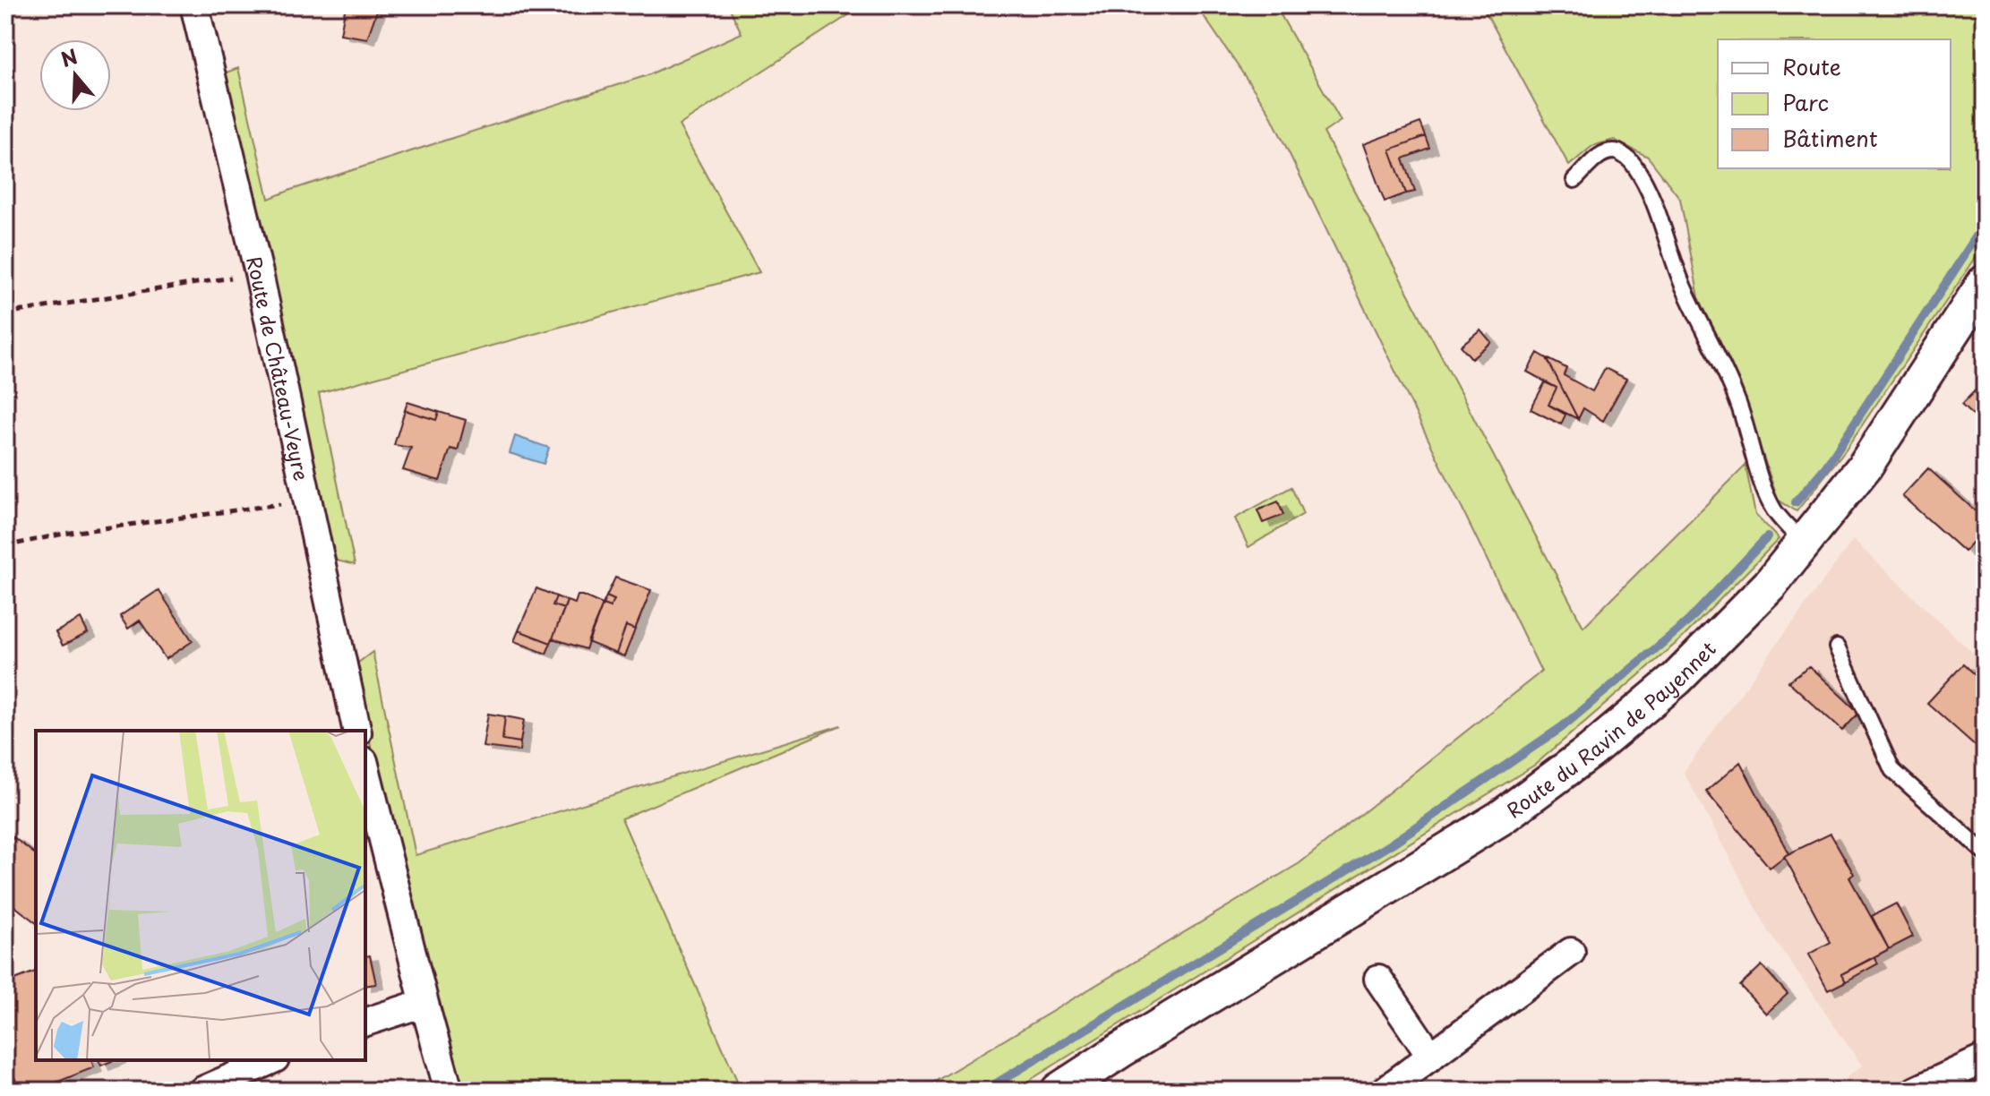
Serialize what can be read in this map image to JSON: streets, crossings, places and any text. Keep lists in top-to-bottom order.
{
  "streets": {
    "street": ["Route de Château-Veyre", "Route du Ravin de Payennet"]
  },
  "legend": ["Route", "Parc", "Bâtiment"],
  "north": "top"
}
